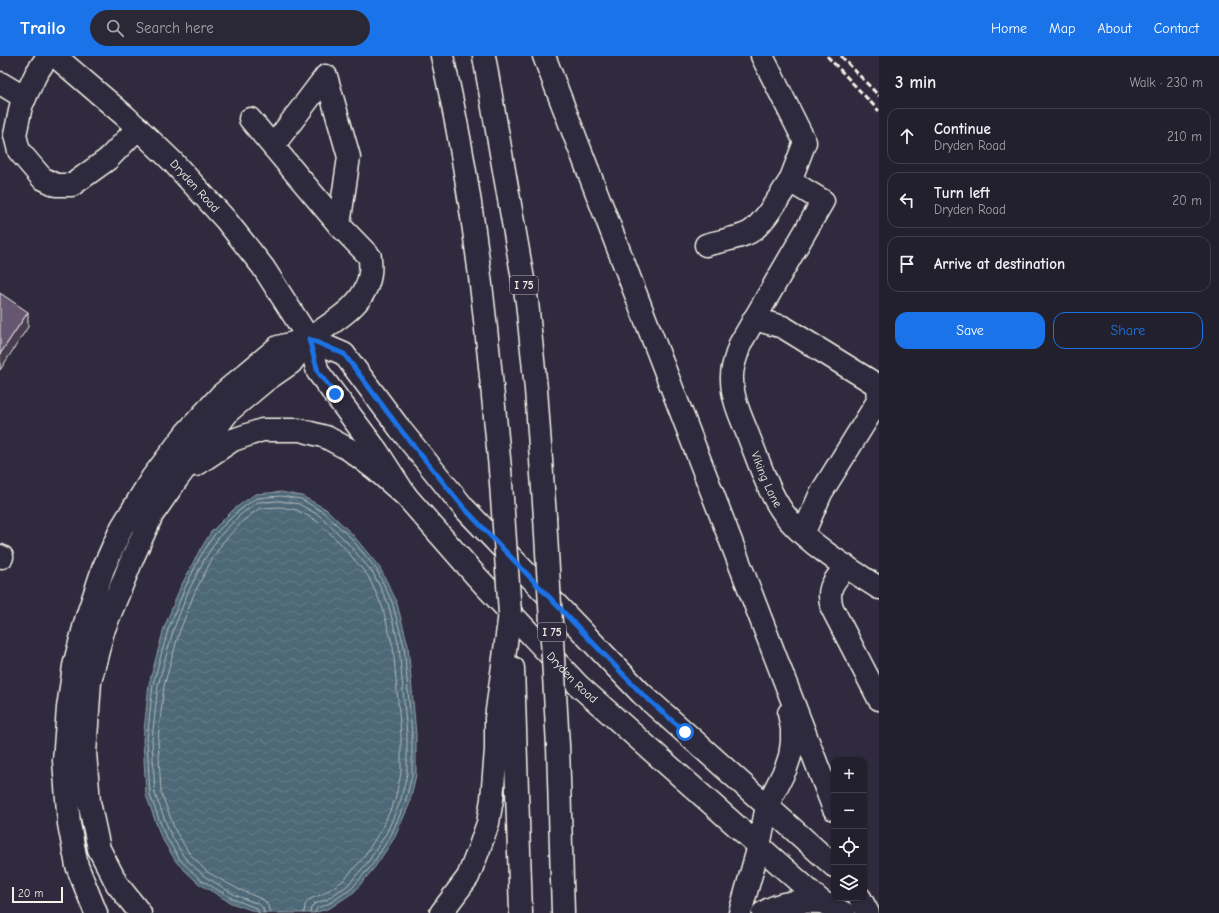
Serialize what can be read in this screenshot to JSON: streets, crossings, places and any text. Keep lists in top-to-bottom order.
{
  "streets": {
    "main road": ["Dryden Road", "I 75", "Viking Lane"]
  },
  "scale_bar": "20 m",
  "page": {
    "header": "Trailo",
    "search": "Search here",
    "nav": [
      "Home",
      "Map",
      "About",
      "Contact"
    ],
    "heading": ["3 min", "Walk · 230 m"],
    "list": [
      ["Continue", "Dryden Road", "210 m"],
      ["Turn left", "Dryden Road", "20 m"],
      "Arrive at destination"
    ],
    "buttons": ["Save", "Share"],
    "map_buttons": ["+", "−"],
    "scale": "20 m"
  }
}
